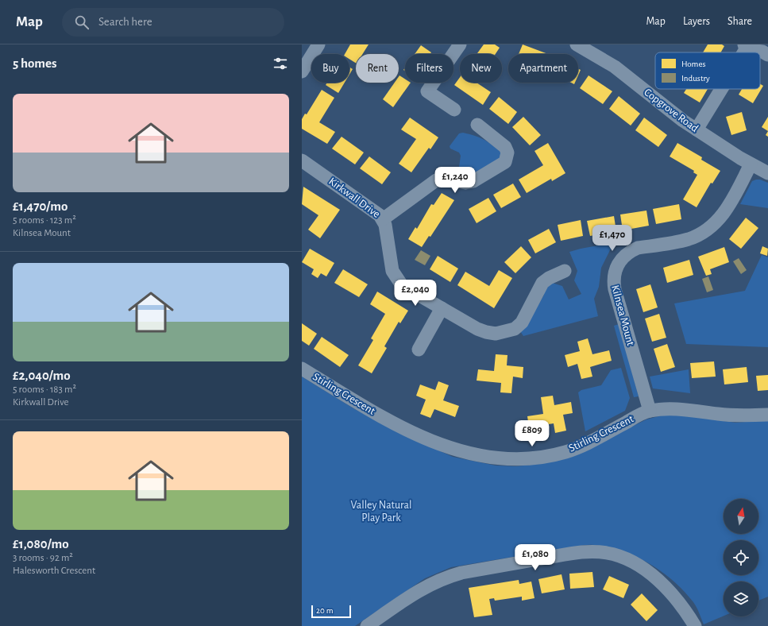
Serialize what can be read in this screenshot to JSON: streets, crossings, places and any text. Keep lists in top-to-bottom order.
{
  "streets": {
    "street": [
      "Copgrove Road",
      "Kirkwall Drive",
      "Kilnsea Mount",
      "Stirling Crescent"
    ]
  },
  "crossings": [
    ["Copgrove Road", "Kilnsea Mount"],
    ["Kilnsea Mount", "Stirling Crescent"]
  ],
  "parks": ["Valley Natural Play Park"],
  "legend": ["Homes", "Industry"],
  "scale_bar": "20 m",
  "north": "top",
  "page": {
    "header": "Map",
    "search": "Search here",
    "nav": ["Map", "Layers", "Share"],
    "heading": "5 homes",
    "chip": [
      "Buy",
      "Rent",
      "Filters",
      "New",
      "Apartment"
    ],
    "list": [
      {
        "name": "£1,470/mo",
        "note": "5 rooms · 123 m² · Kilnsea Mount"
      },
      {
        "name": "£2,040/mo",
        "note": "5 rooms · 183 m² · Kirkwall Drive"
      },
      {
        "name": "£1,080/mo",
        "note": "3 rooms · 92 m² · Halesworth Crescent"
      }
    ],
    "price": [
      "£1,240",
      "£1,470",
      "£2,040",
      "£809",
      "£1,080"
    ],
    "scale": "20 m"
  }
}
